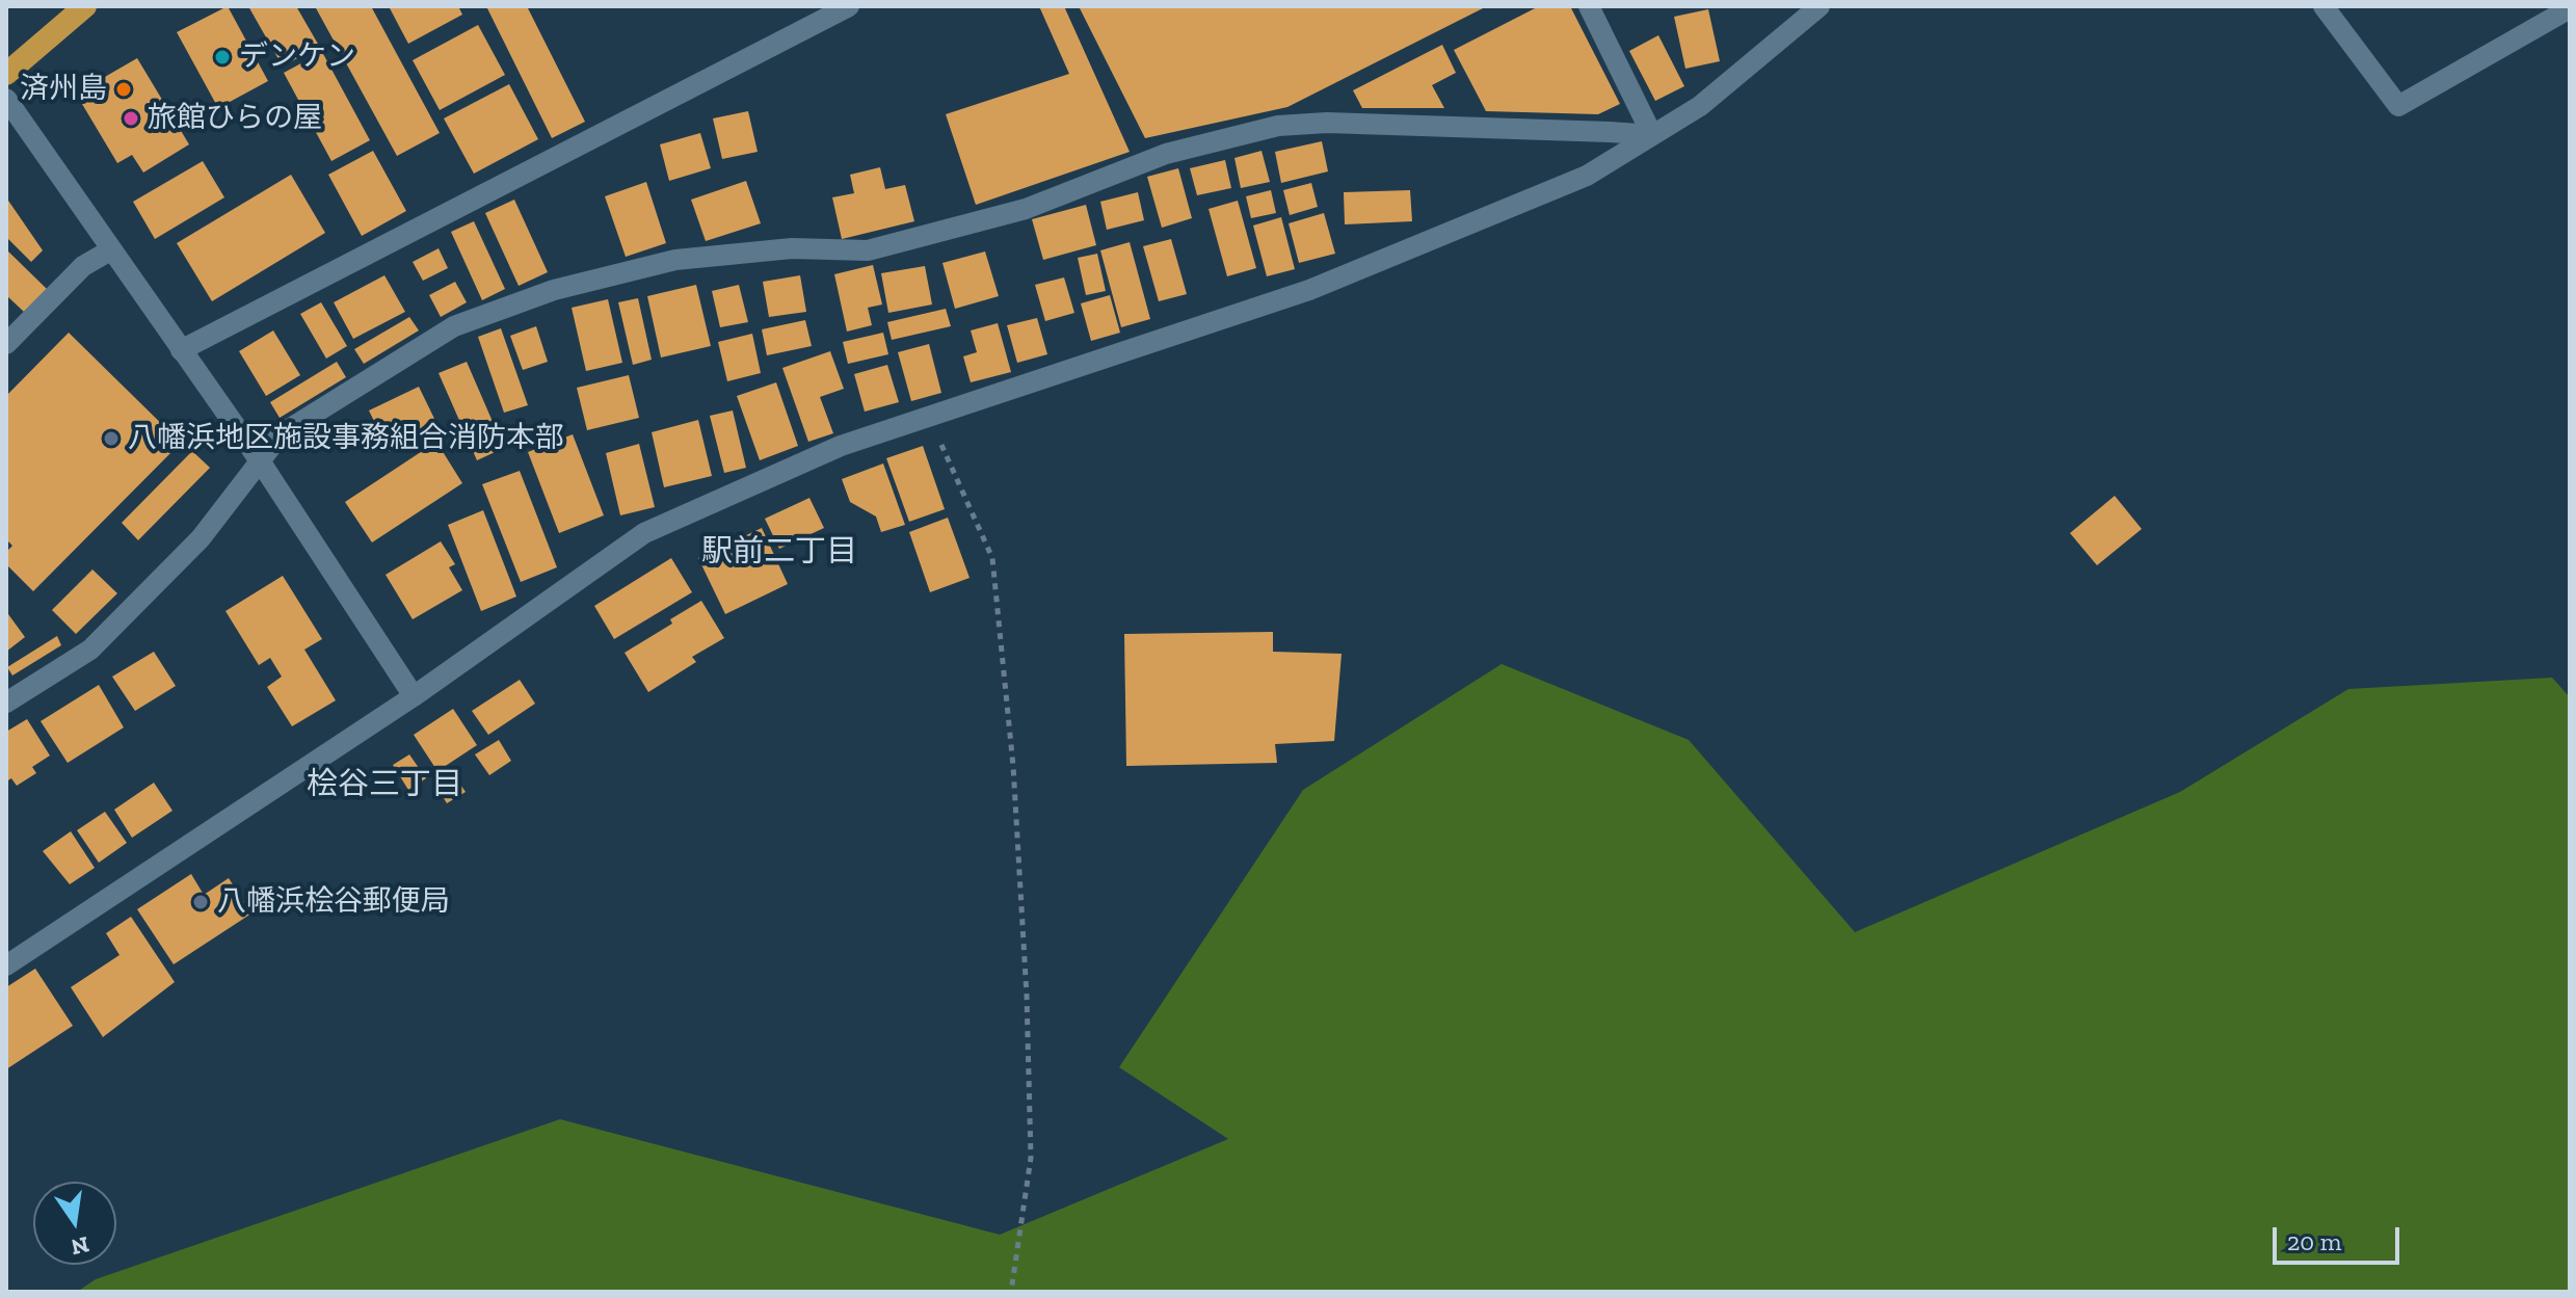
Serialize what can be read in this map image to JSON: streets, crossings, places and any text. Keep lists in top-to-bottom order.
{
  "districts": ["駅前二丁目", "桧谷三丁目"],
  "places": [
    "デンケン",
    "済州島",
    "旅館ひらの屋",
    "八幡浜地区施設事務組合消防本部",
    "八幡浜桧谷郵便局"
  ],
  "scale_bar": "20 m",
  "north": "bottom"
}
